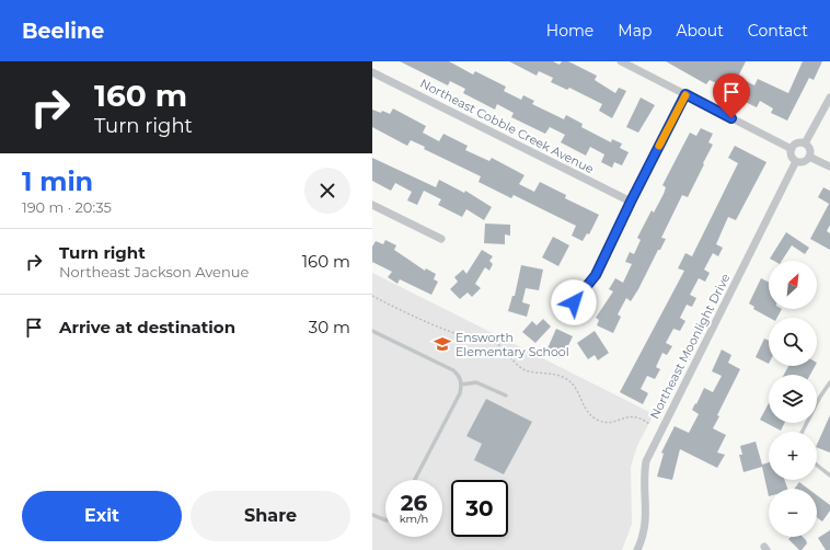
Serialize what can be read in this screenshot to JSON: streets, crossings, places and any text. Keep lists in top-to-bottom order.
{
  "streets": {
    "street": ["Northeast Cobble Creek Avenue", "Northeast Moonlight Drive"]
  },
  "places": {
    "school or university": ["Ensworth Elementary School"]
  },
  "north": "top right",
  "page": {
    "header": "Beeline",
    "nav": [
      "Home",
      "Map",
      "About",
      "Contact"
    ],
    "turn": ["160 m", "Turn right"],
    "heading": ["1 min", "190 m · 20:35"],
    "list": [
      {
        "name": "Turn right",
        "note": "Northeast Jackson Avenue",
        "value": "160 m"
      },
      {
        "name": "Arrive at destination",
        "value": "30 m"
      }
    ],
    "map_buttons": ["+", "−"],
    "speed": "26 km/h",
    "limit": "30",
    "buttons": ["Exit", "Share"]
  }
}
